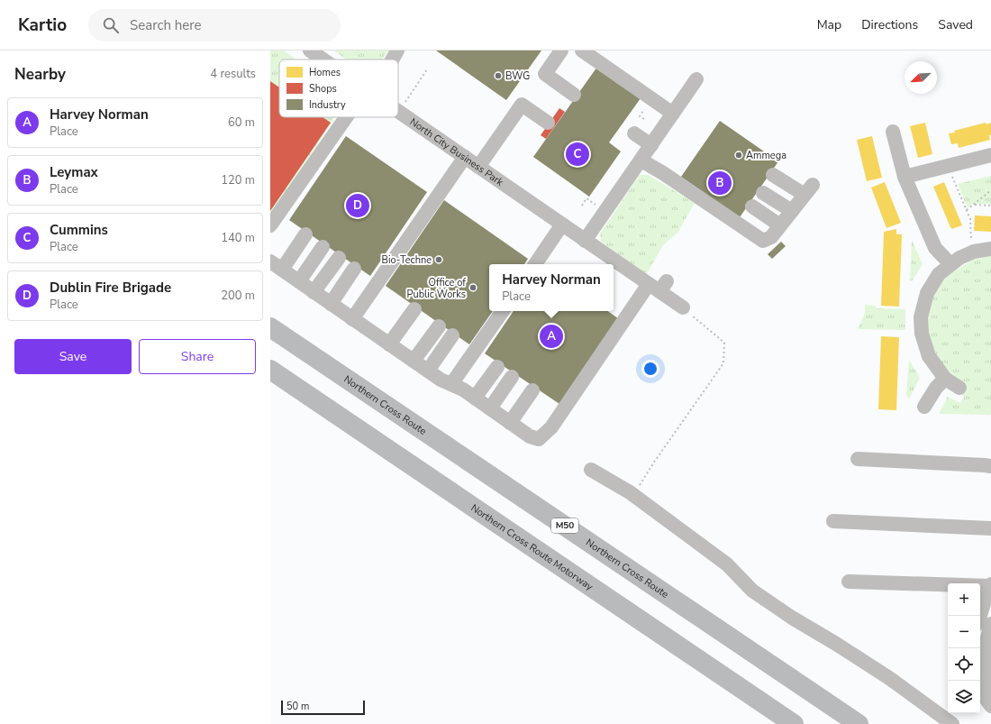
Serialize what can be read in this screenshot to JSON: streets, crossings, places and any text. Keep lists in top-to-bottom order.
{
  "streets": {
    "highway": ["Northern Cross Route", "M50", "Northern Cross Route Motorway"],
    "street": ["North City Business Park"]
  },
  "places": [
    "BWG",
    "Ammega",
    "Bio-Techne",
    "Office of Public Works"
  ],
  "legend": ["Homes", "Shops", "Industry"],
  "scale_bar": "50 m",
  "north": "bottom left",
  "page": {
    "header": "Kartio",
    "search": "Search here",
    "nav": ["Map", "Directions", "Saved"],
    "heading": ["Nearby", "4 results"],
    "list": [
      {
        "mark": "A",
        "name": "Harvey Norman",
        "note": "Place",
        "value": "60 m"
      },
      {
        "mark": "B",
        "name": "Leymax",
        "note": "Place",
        "value": "120 m"
      },
      {
        "mark": "C",
        "name": "Cummins",
        "note": "Place",
        "value": "140 m"
      },
      {
        "mark": "D",
        "name": "Dublin Fire Brigade",
        "note": "Place",
        "value": "200 m"
      }
    ],
    "pins": [
      "C",
      "B",
      "D",
      "A"
    ],
    "popup": ["Harvey Norman", "Place"],
    "buttons": ["Save", "Share"],
    "map_buttons": ["+", "−"],
    "scale": "50 m"
  }
}
